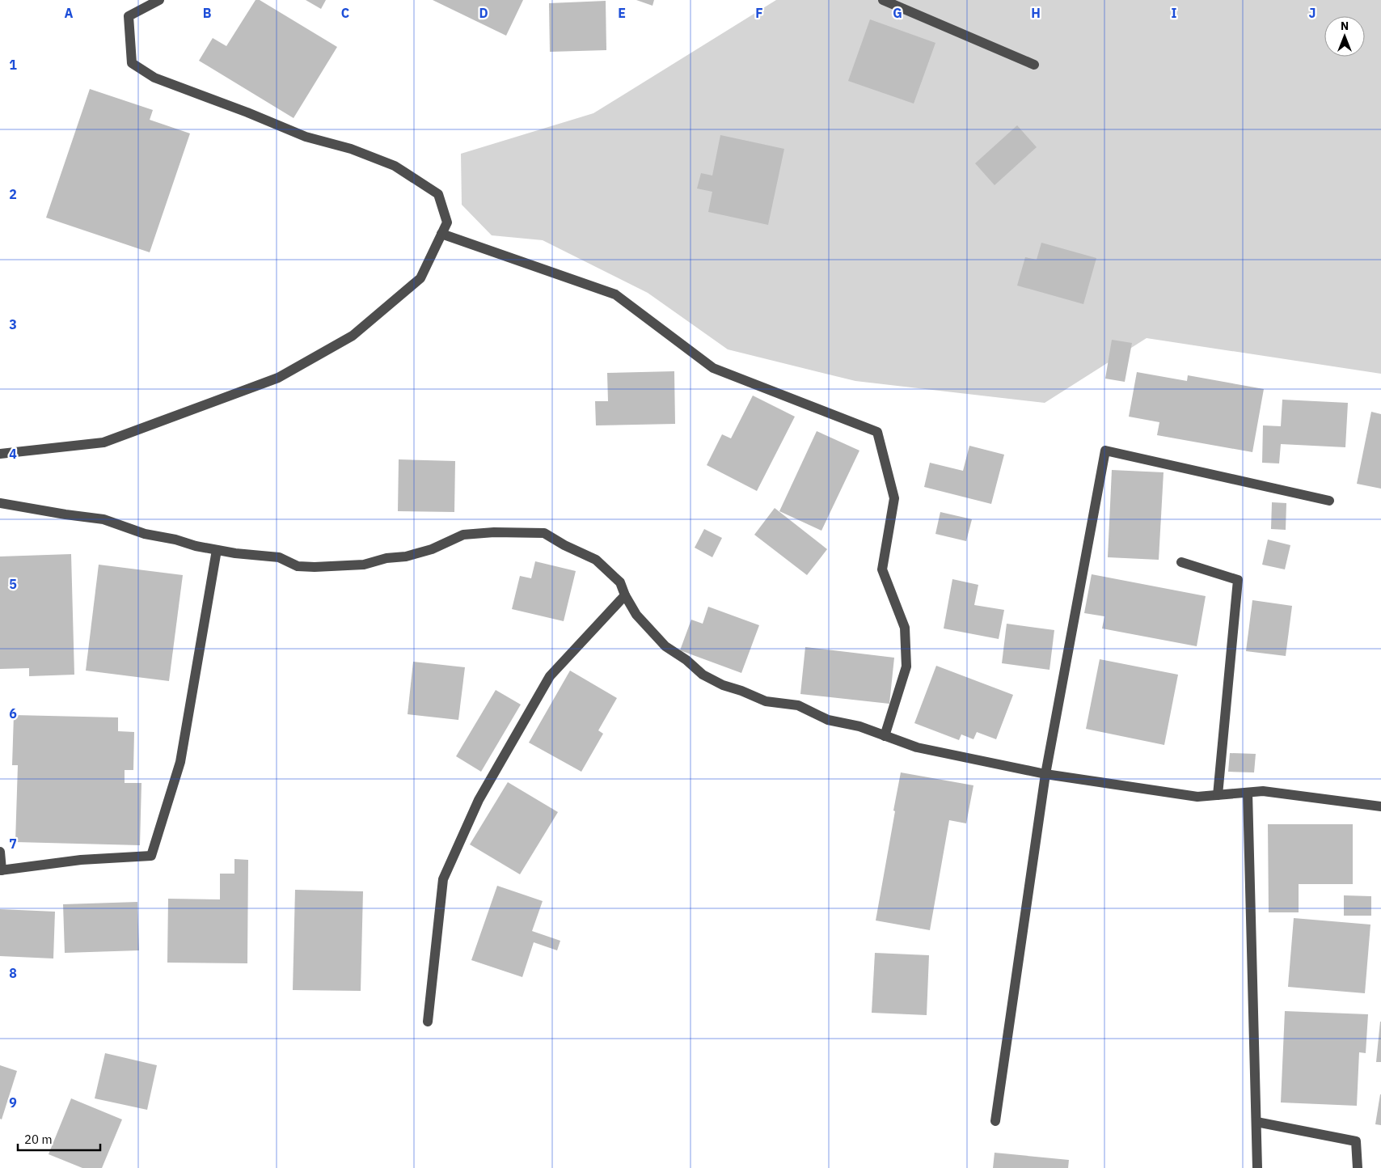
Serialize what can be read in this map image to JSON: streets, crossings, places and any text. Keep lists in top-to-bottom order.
{
  "scale_bar": "20 m",
  "north": "top",
  "grid": {
    "columns": [
      "A",
      "B",
      "C",
      "D",
      "E",
      "F",
      "G",
      "H",
      "I",
      "J"
    ],
    "rows": [
      "1",
      "2",
      "3",
      "4",
      "5",
      "6",
      "7",
      "8",
      "9"
    ]
  }
}
